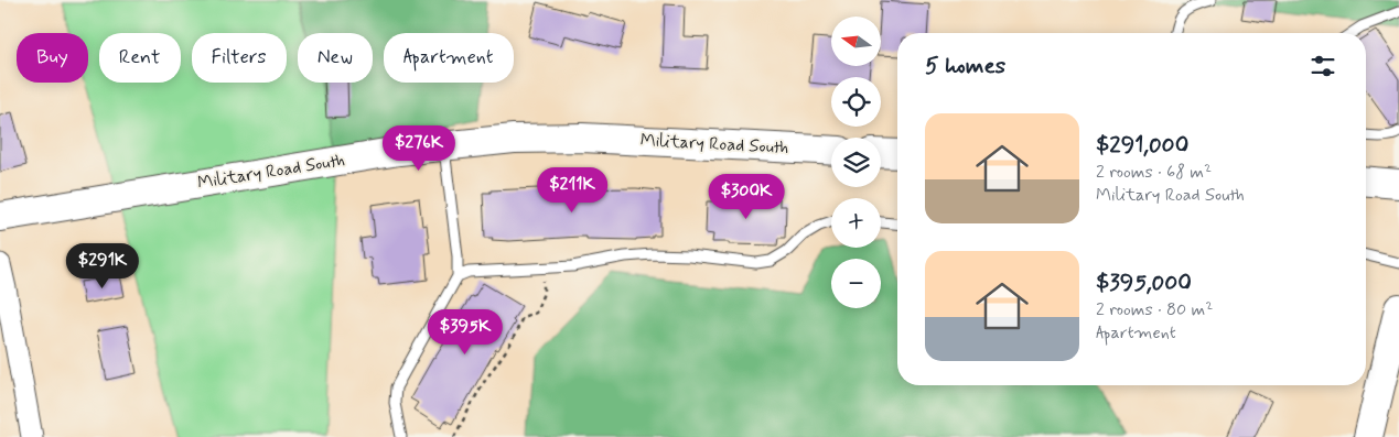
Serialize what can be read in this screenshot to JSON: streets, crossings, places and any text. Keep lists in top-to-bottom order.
{
  "streets": {
    "main road": ["Military Road South"]
  },
  "north": "left",
  "page": {
    "map_buttons": ["+", "−"],
    "chip": [
      "Buy",
      "Rent",
      "Filters",
      "New",
      "Apartment"
    ],
    "heading": "5 homes",
    "list": [
      {
        "name": "$291,000",
        "note": "2 rooms · 68 m² · Military Road South"
      },
      {
        "name": "$395,000",
        "note": "2 rooms · 80 m² · Apartment"
      }
    ],
    "price": [
      "$276K",
      "$211K",
      "$300K",
      "$291K",
      "$395K"
    ]
  }
}
